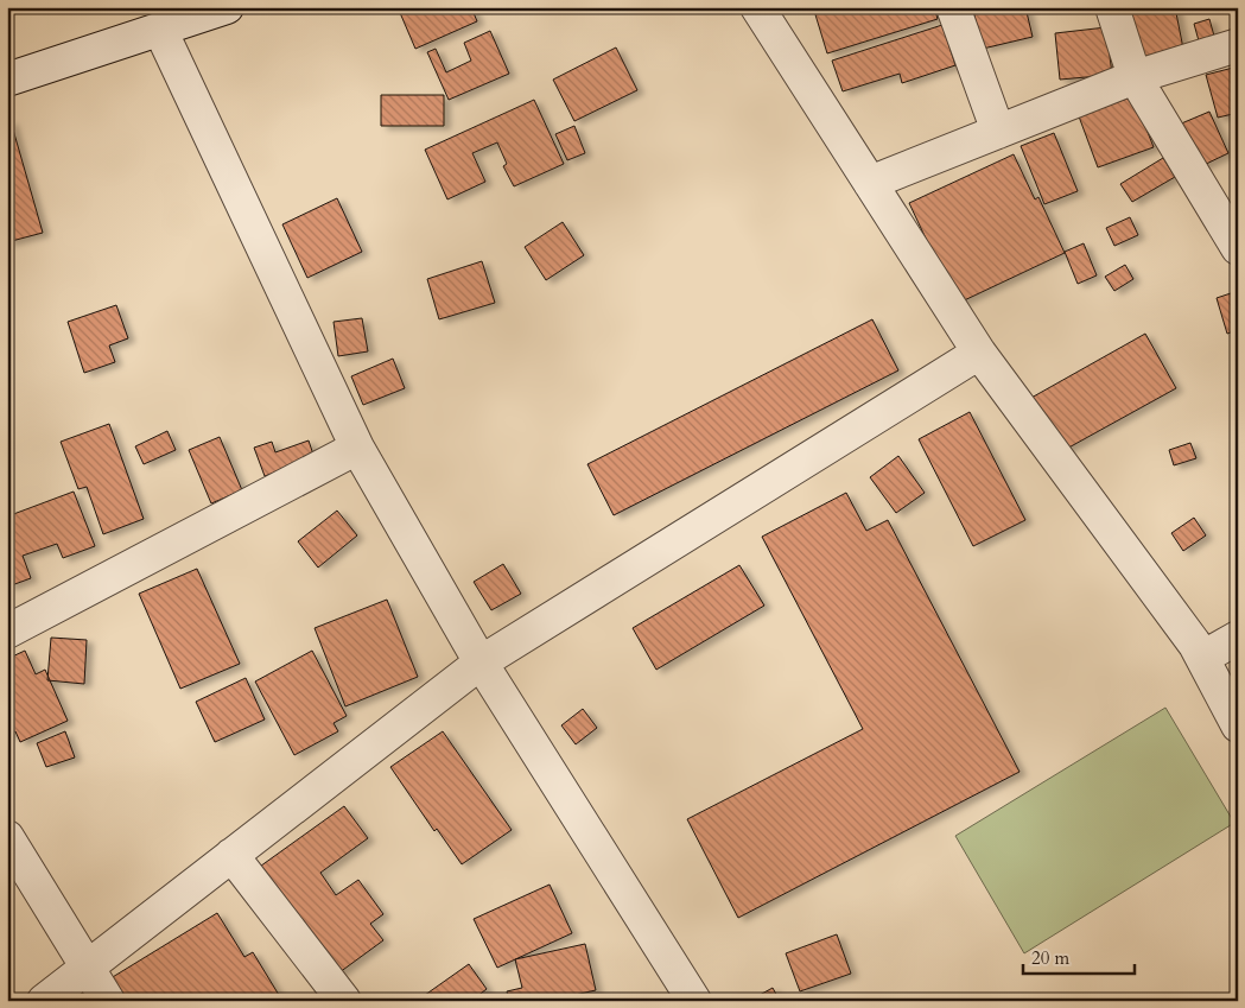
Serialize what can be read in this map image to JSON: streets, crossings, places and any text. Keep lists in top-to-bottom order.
{
  "scale_bar": "20 m"
}
